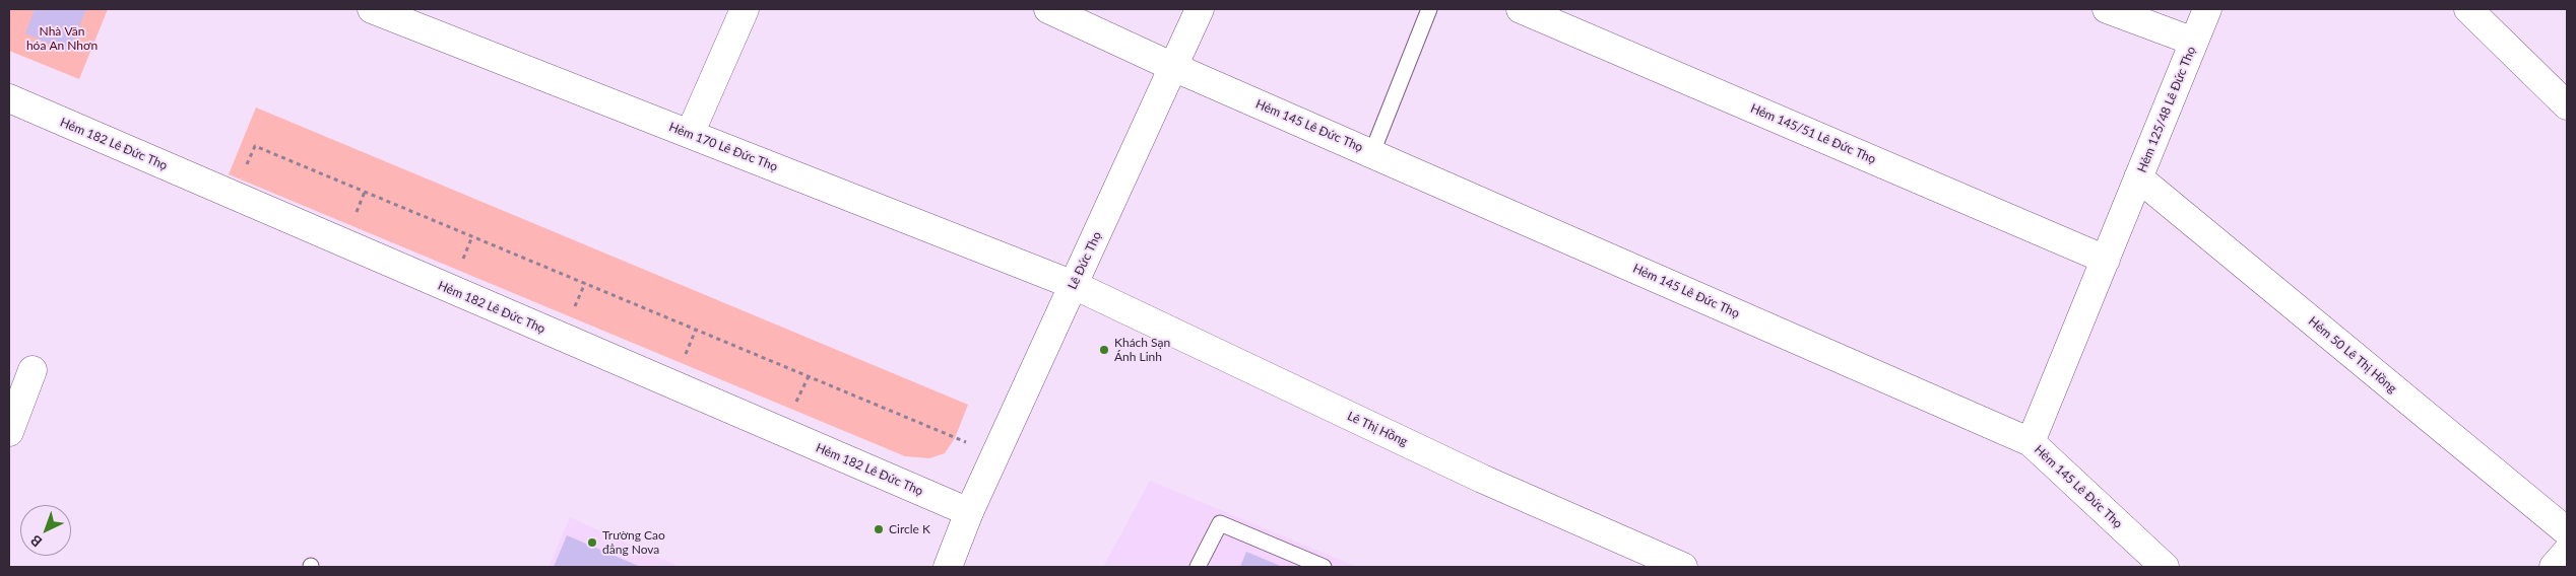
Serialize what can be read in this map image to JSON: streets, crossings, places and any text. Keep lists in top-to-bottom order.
{
  "streets": {
    "street": [
      "Hẻm 125/48 Lê Đức Thọ",
      "Hẻm 145 Lê Đức Thọ",
      "Hẻm 145/51 Lê Đức Thọ",
      "Hẻm 182 Lê Đức Thọ",
      "Hẻm 170 Lê Đức Thọ",
      "Lê Đức Thọ",
      "Hẻm 50 Lê Thị Hồng",
      "Lê Thị Hồng"
    ]
  },
  "crossings": [
    ["Hẻm 125/48 Lê Đức Thọ", "Hẻm 50 Lê Thị Hồng"],
    ["Hẻm 145 Lê Đức Thọ", "Lê Đức Thọ"],
    ["Hẻm 182 Lê Đức Thọ", "Lê Đức Thọ"],
    ["Hẻm 170 Lê Đức Thọ", "Lê Đức Thọ"],
    ["Hẻm 170 Lê Đức Thọ", "Lê Thị Hồng"],
    ["Lê Đức Thọ", "Lê Thị Hồng"]
  ],
  "parks": ["Nhà Văn hóa An Nhơn"],
  "places": ["Khách Sạn Ánh Linh", "Circle K", "Trường Cao đẳng Nova"],
  "north": "bottom left"
}
